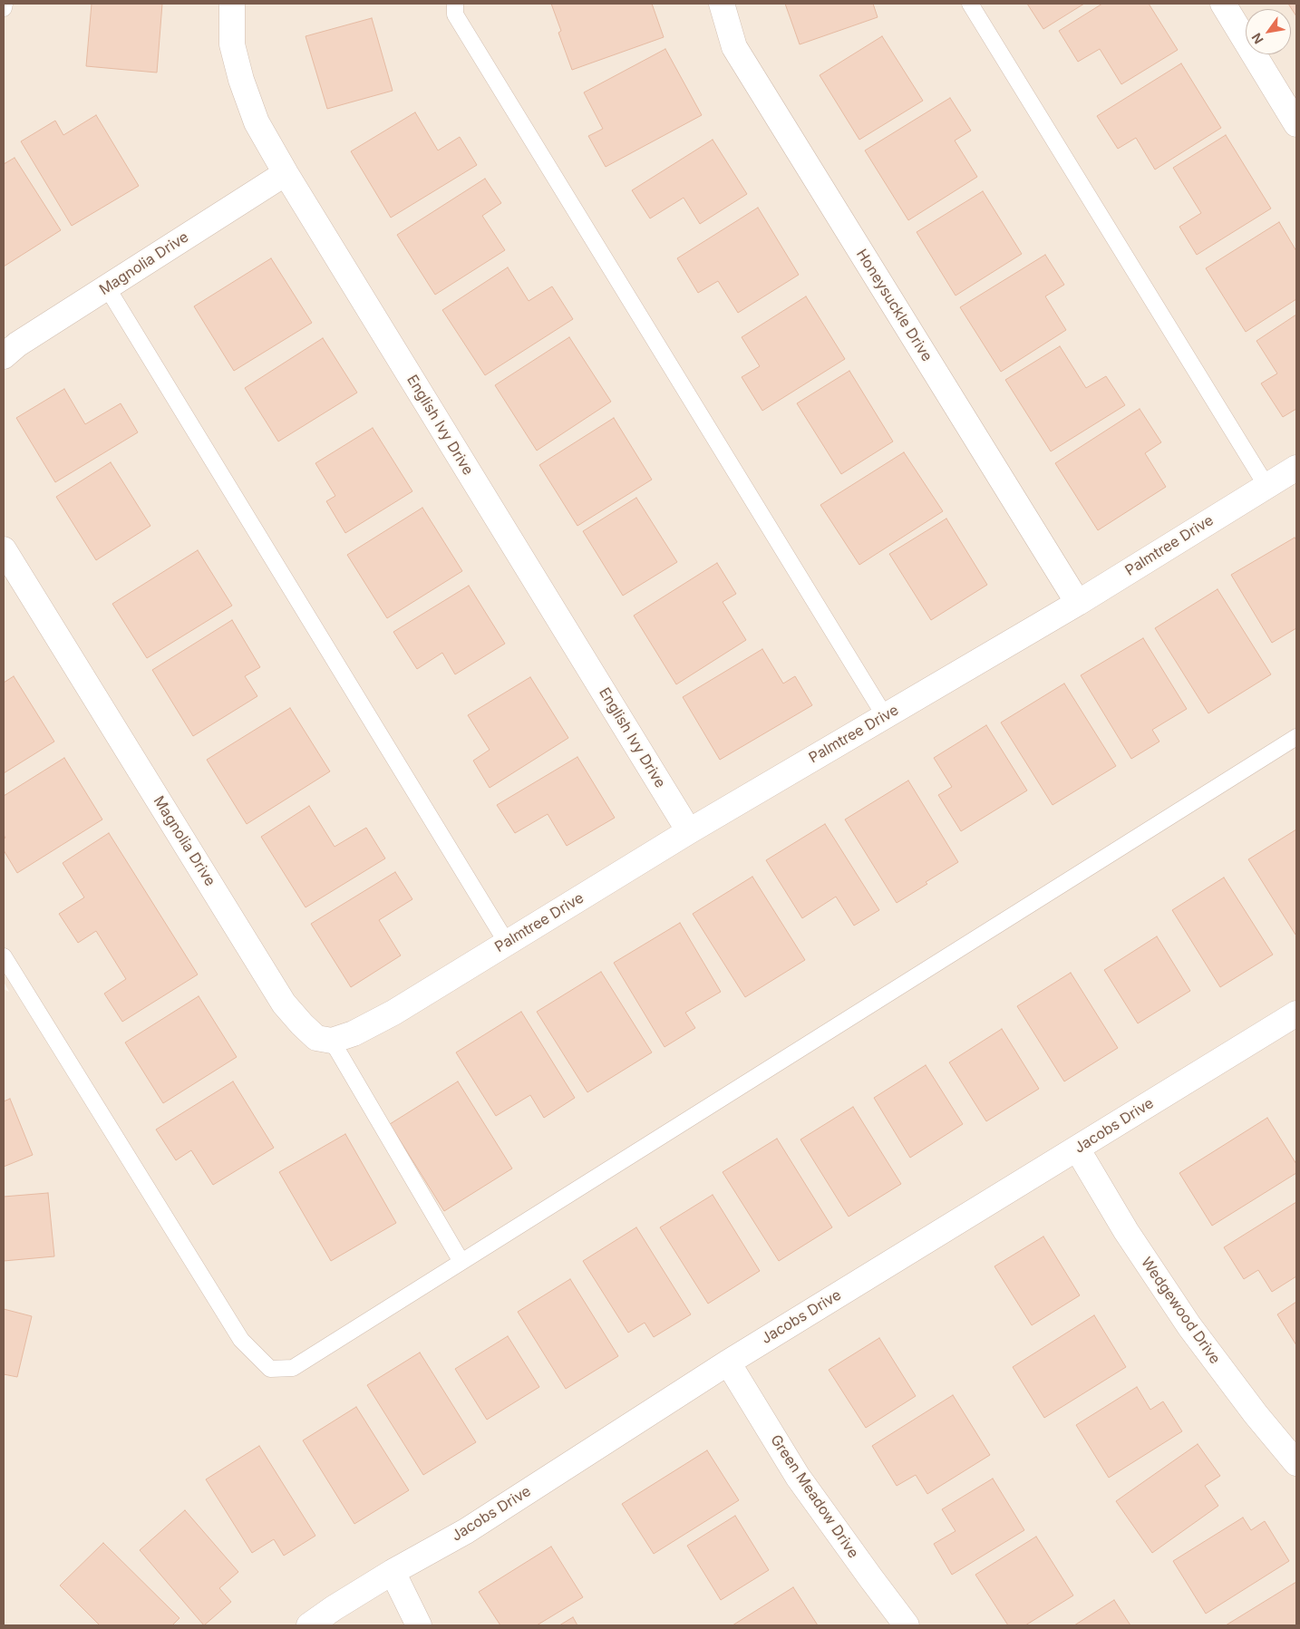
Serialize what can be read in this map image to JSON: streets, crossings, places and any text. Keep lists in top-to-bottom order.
{
  "streets": {
    "street": [
      "Magnolia Drive",
      "Honeysuckle Drive",
      "English Ivy Drive",
      "Palmtree Drive",
      "Jacobs Drive",
      "Wedgewood Drive",
      "Green Meadow Drive"
    ]
  },
  "crossings": [
    ["Magnolia Drive", "English Ivy Drive"],
    ["Magnolia Drive", "Palmtree Drive"],
    ["Honeysuckle Drive", "Palmtree Drive"],
    ["English Ivy Drive", "Palmtree Drive"],
    ["Jacobs Drive", "Wedgewood Drive"],
    ["Jacobs Drive", "Green Meadow Drive"]
  ],
  "north": "bottom left"
}
